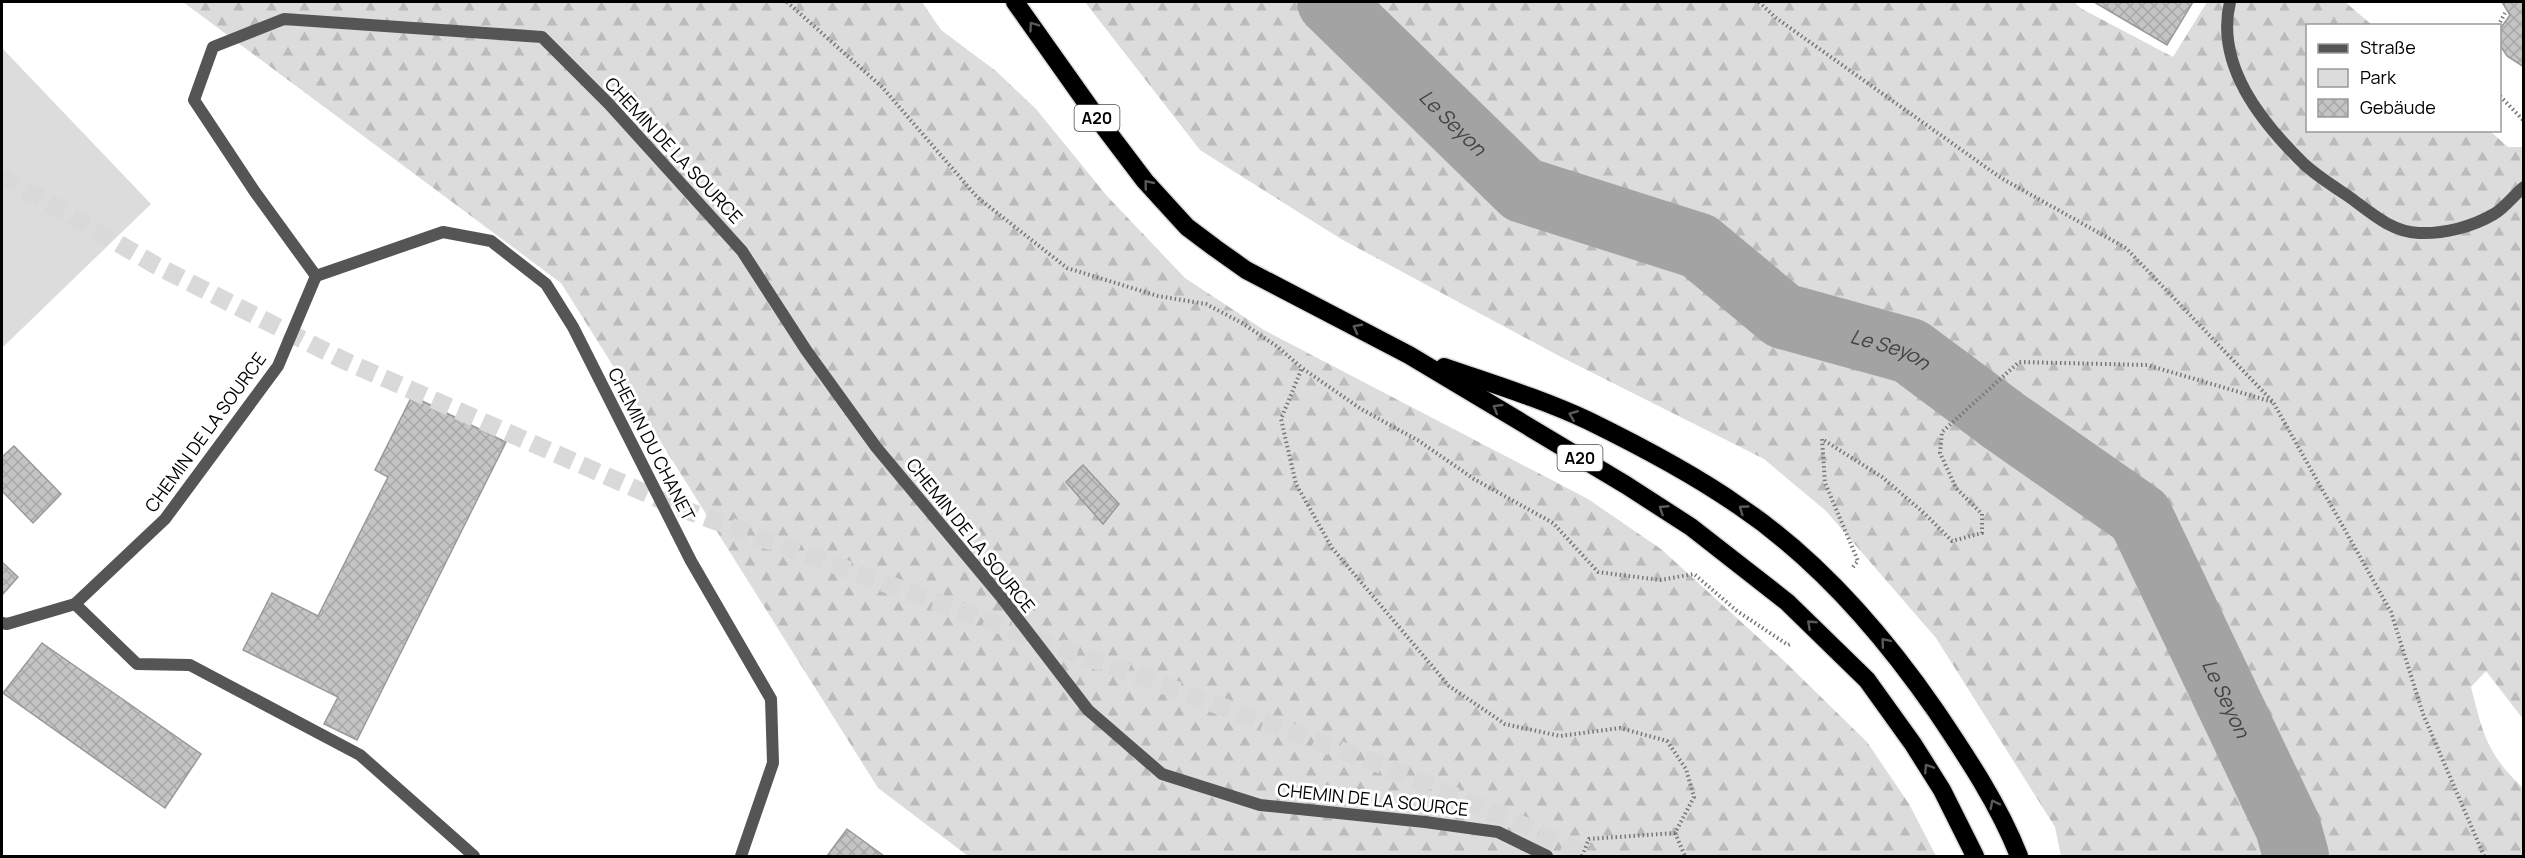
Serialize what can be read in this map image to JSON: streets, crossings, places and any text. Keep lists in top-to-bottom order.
{
  "streets": {
    "highway": ["A20"],
    "street": ["CHEMIN DE LA SOURCE", "CHEMIN DU CHANET"]
  },
  "crossings": [
    ["CHEMIN DE LA SOURCE", "CHEMIN DU CHANET"]
  ],
  "water": ["Le Seyon"],
  "legend": ["Straße", "Park", "Gebäude"]
}
